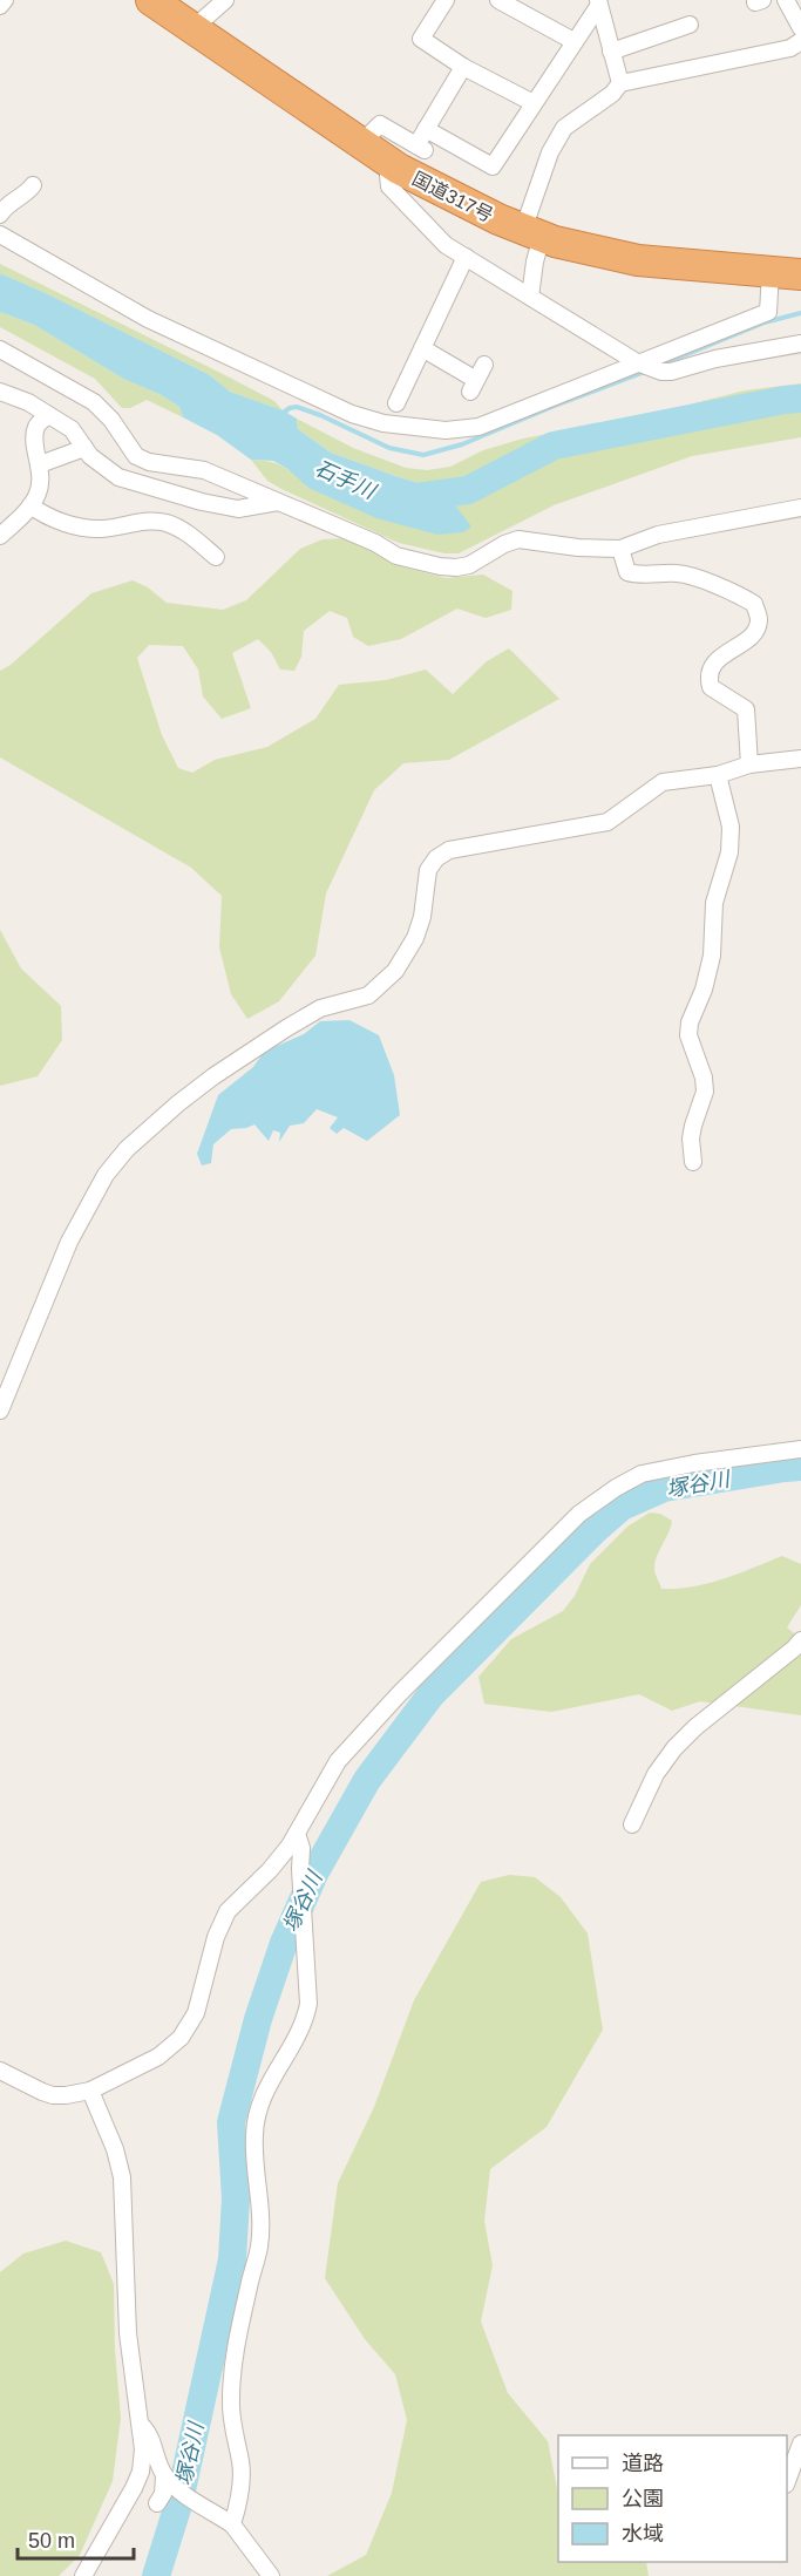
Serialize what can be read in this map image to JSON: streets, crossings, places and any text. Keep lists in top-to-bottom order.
{
  "streets": {
    "highway": ["国道317号"]
  },
  "water": ["石手川", "塚谷川"],
  "legend": ["道路", "公園", "水域"],
  "scale_bar": "50 m"
}
